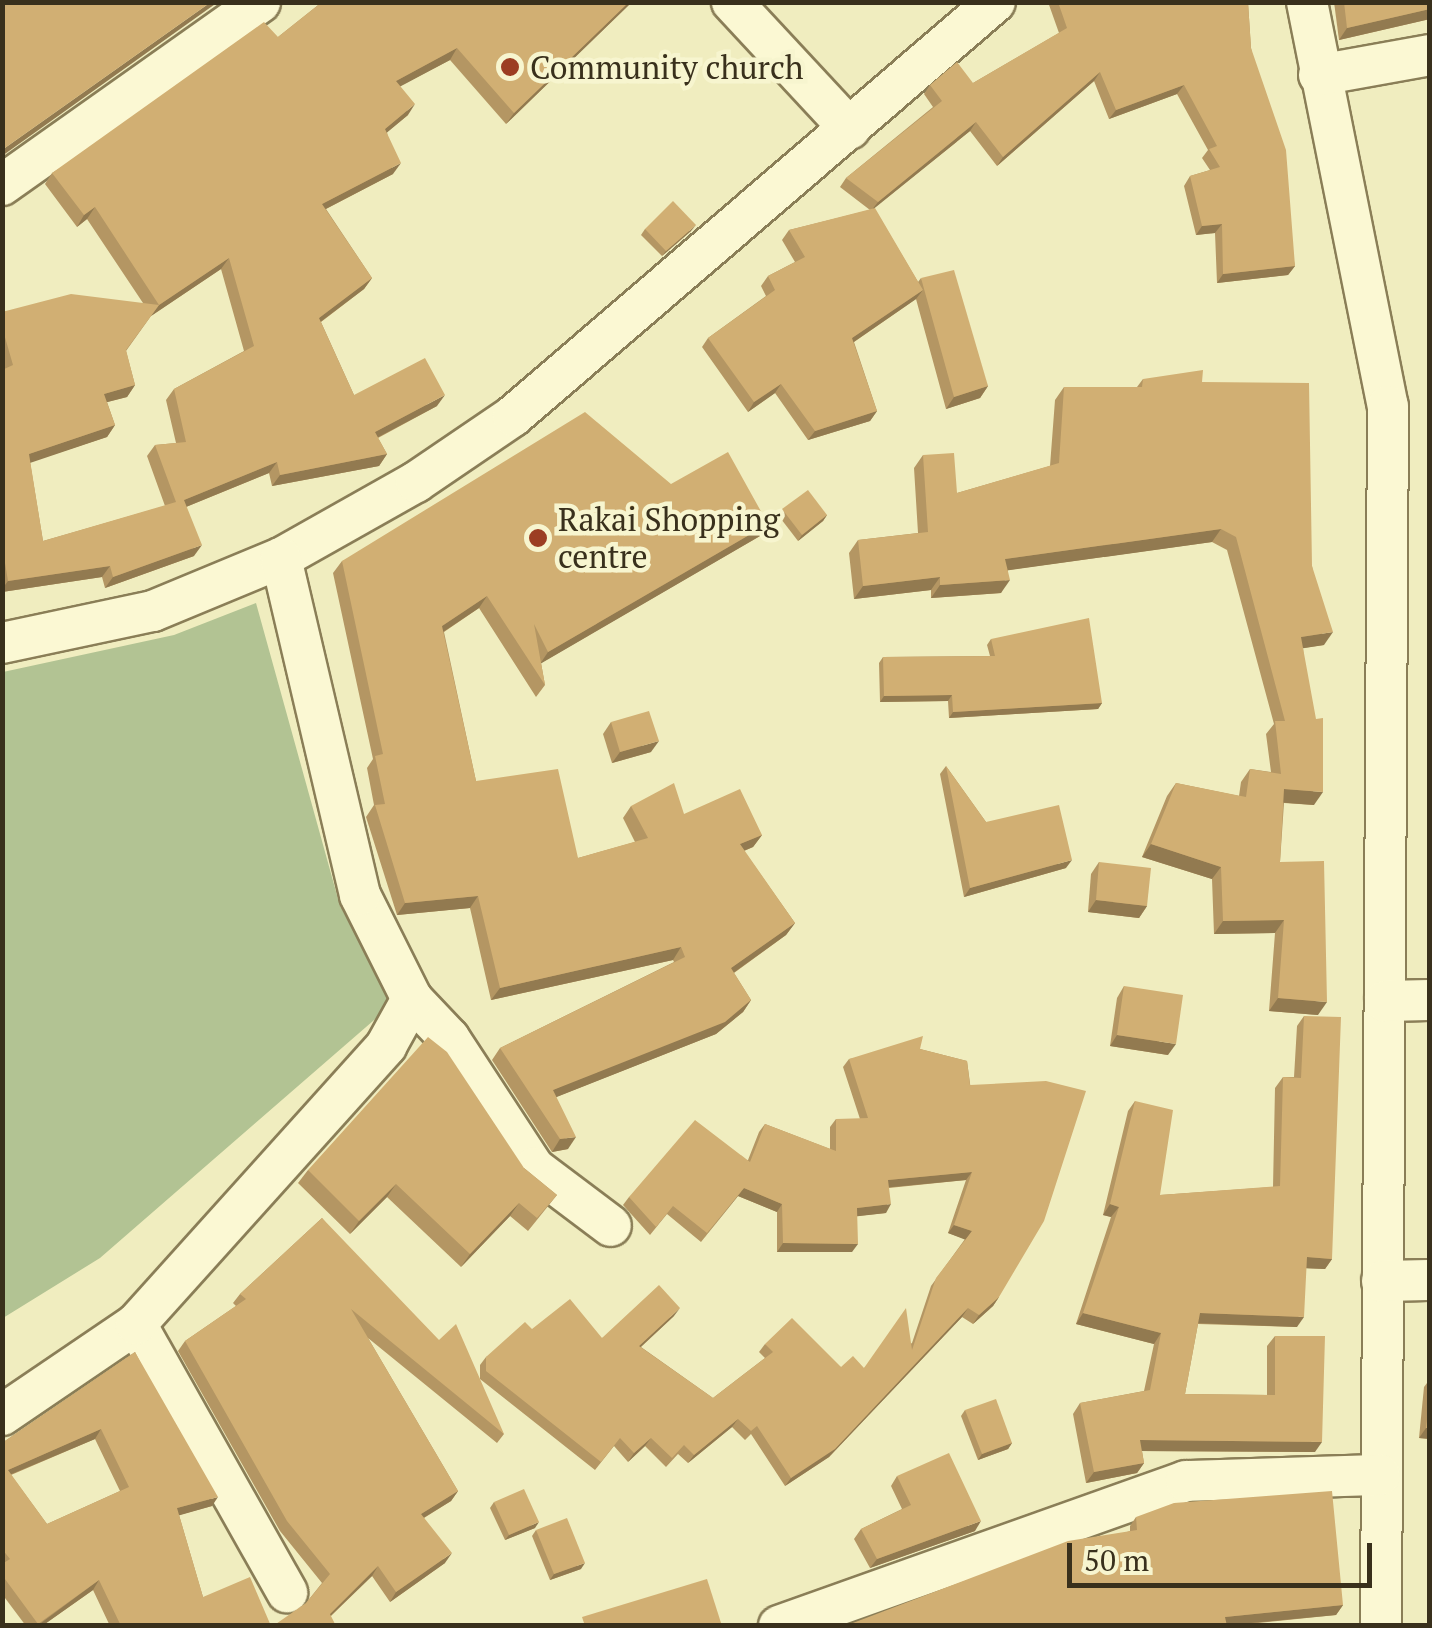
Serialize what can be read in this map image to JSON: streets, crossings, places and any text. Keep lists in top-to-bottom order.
{
  "places": ["Community church", "Rakai Shopping centre"],
  "scale_bar": "50 m"
}
